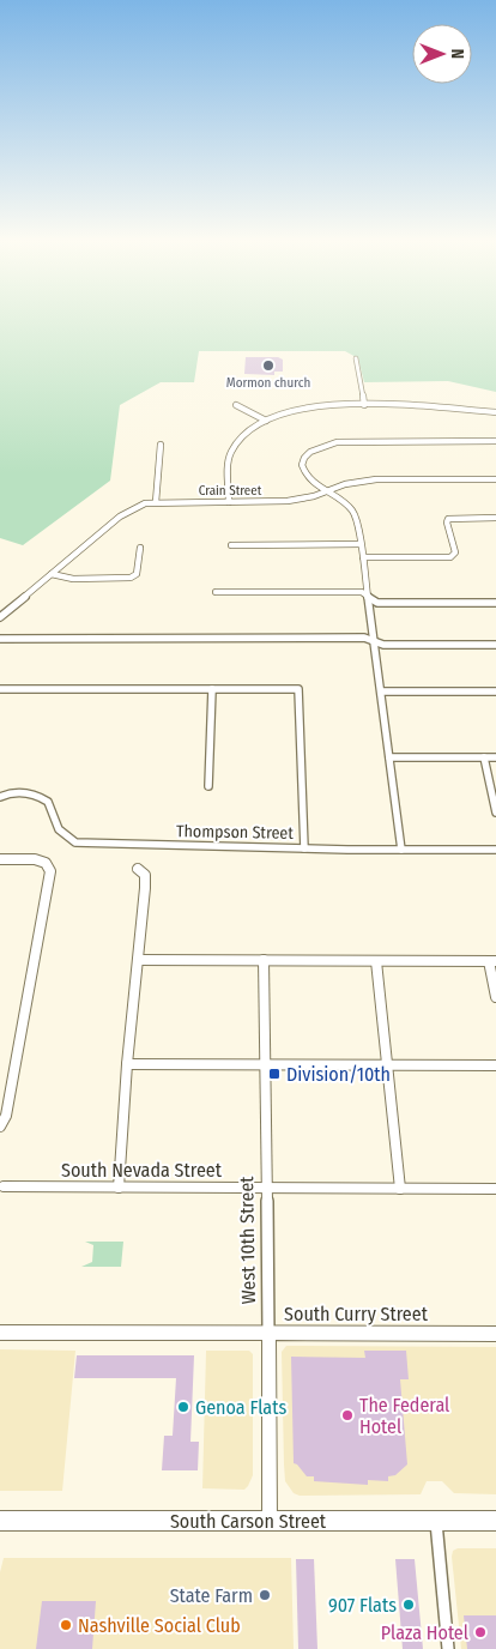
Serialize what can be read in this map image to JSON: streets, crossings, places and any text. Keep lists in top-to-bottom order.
{
  "streets": {
    "main road": ["South Carson Street"],
    "street": [
      "Crain Street",
      "Thompson Street",
      "South Nevada Street",
      "West 10th Street",
      "South Curry Street"
    ]
  },
  "crossings": [
    ["South Nevada Street", "West 10th Street"],
    ["West 10th Street", "South Curry Street"],
    ["West 10th Street", "South Carson Street"]
  ],
  "places": {
    "other": [
      "Mormon church",
      "Genoa Flats",
      "The Federal Hotel",
      "State Farm",
      "907 Flats",
      "Nashville Social Club",
      "Plaza Hotel"
    ],
    "transit": ["Division/10th"]
  },
  "north": "right"
}
